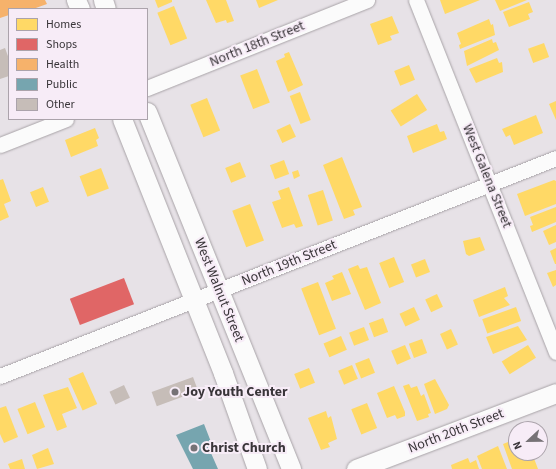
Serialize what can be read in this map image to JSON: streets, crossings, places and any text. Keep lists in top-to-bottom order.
{
  "streets": {
    "main road": ["West Walnut Street", "North 20th Street"],
    "street": ["North 18th Street", "West Galena Street", "North 19th Street"]
  },
  "crossings": [
    ["West Galena Street", "North 19th Street"],
    ["North 19th Street", "West Walnut Street"]
  ],
  "places": ["Joy Youth Center", "Christ Church"],
  "legend": [
    "Homes",
    "Shops",
    "Health",
    "Public",
    "Other"
  ],
  "north": "left"
}
